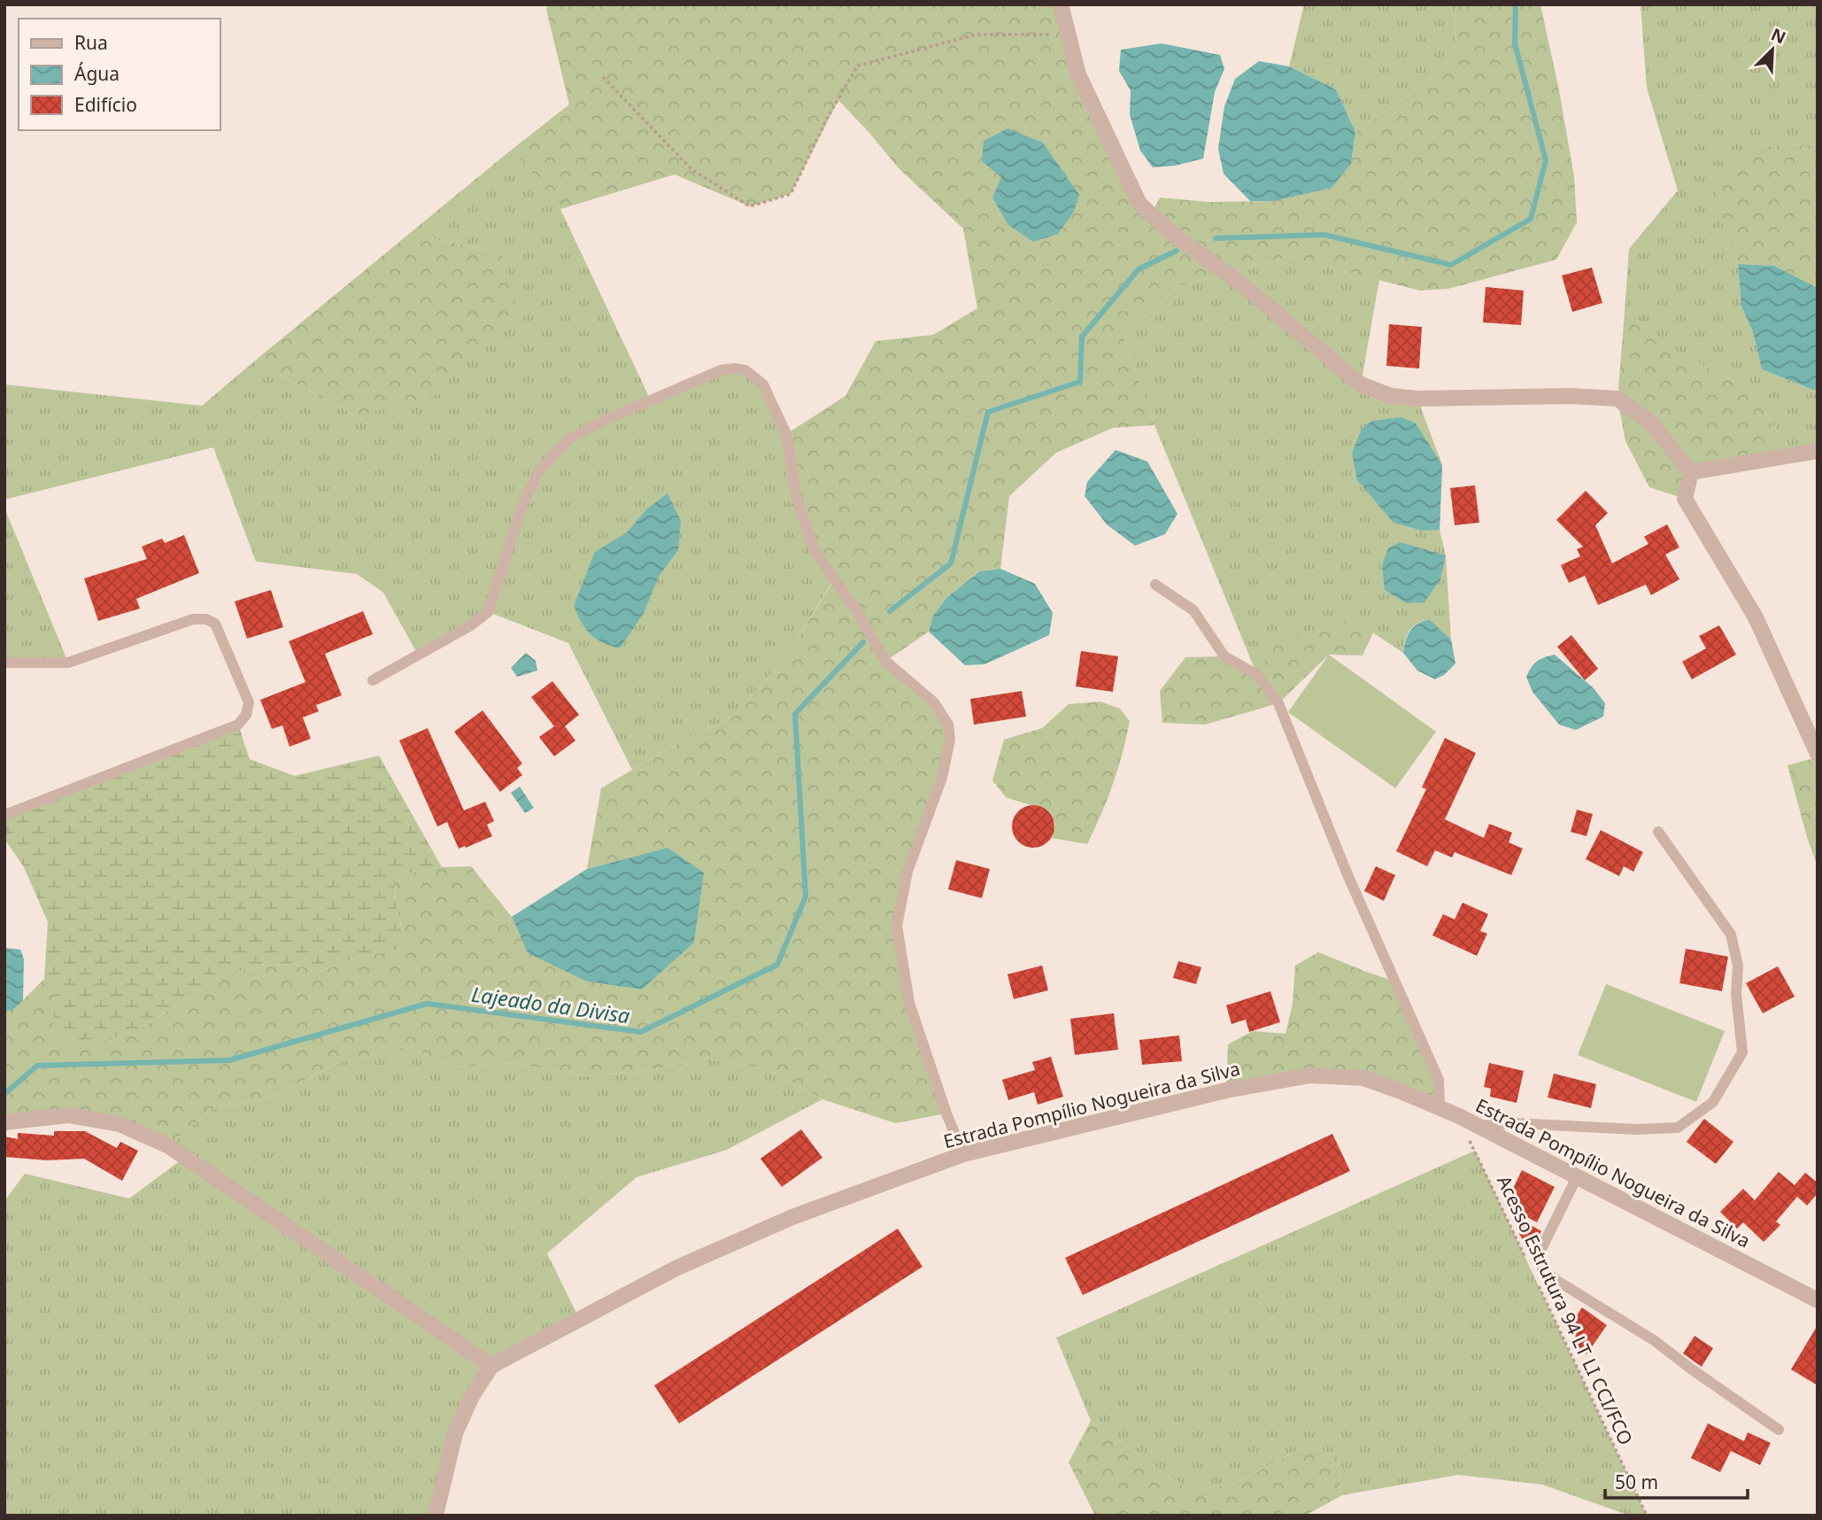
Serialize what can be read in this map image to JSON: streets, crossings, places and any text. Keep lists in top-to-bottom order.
{
  "streets": {
    "street": ["Estrada Pompílio Nogueira da Silva"],
    "path": ["Acesso Estrutura 94 LT LI CCI/FCO"]
  },
  "crossings": [
    ["Estrada Pompílio Nogueira da Silva", "Acesso Estrutura 94 LT LI CCI/FCO"]
  ],
  "water": ["Lajeado da Divisa"],
  "legend": ["Rua", "Água", "Edifício"],
  "scale_bar": "50 m",
  "north": "top right"
}
